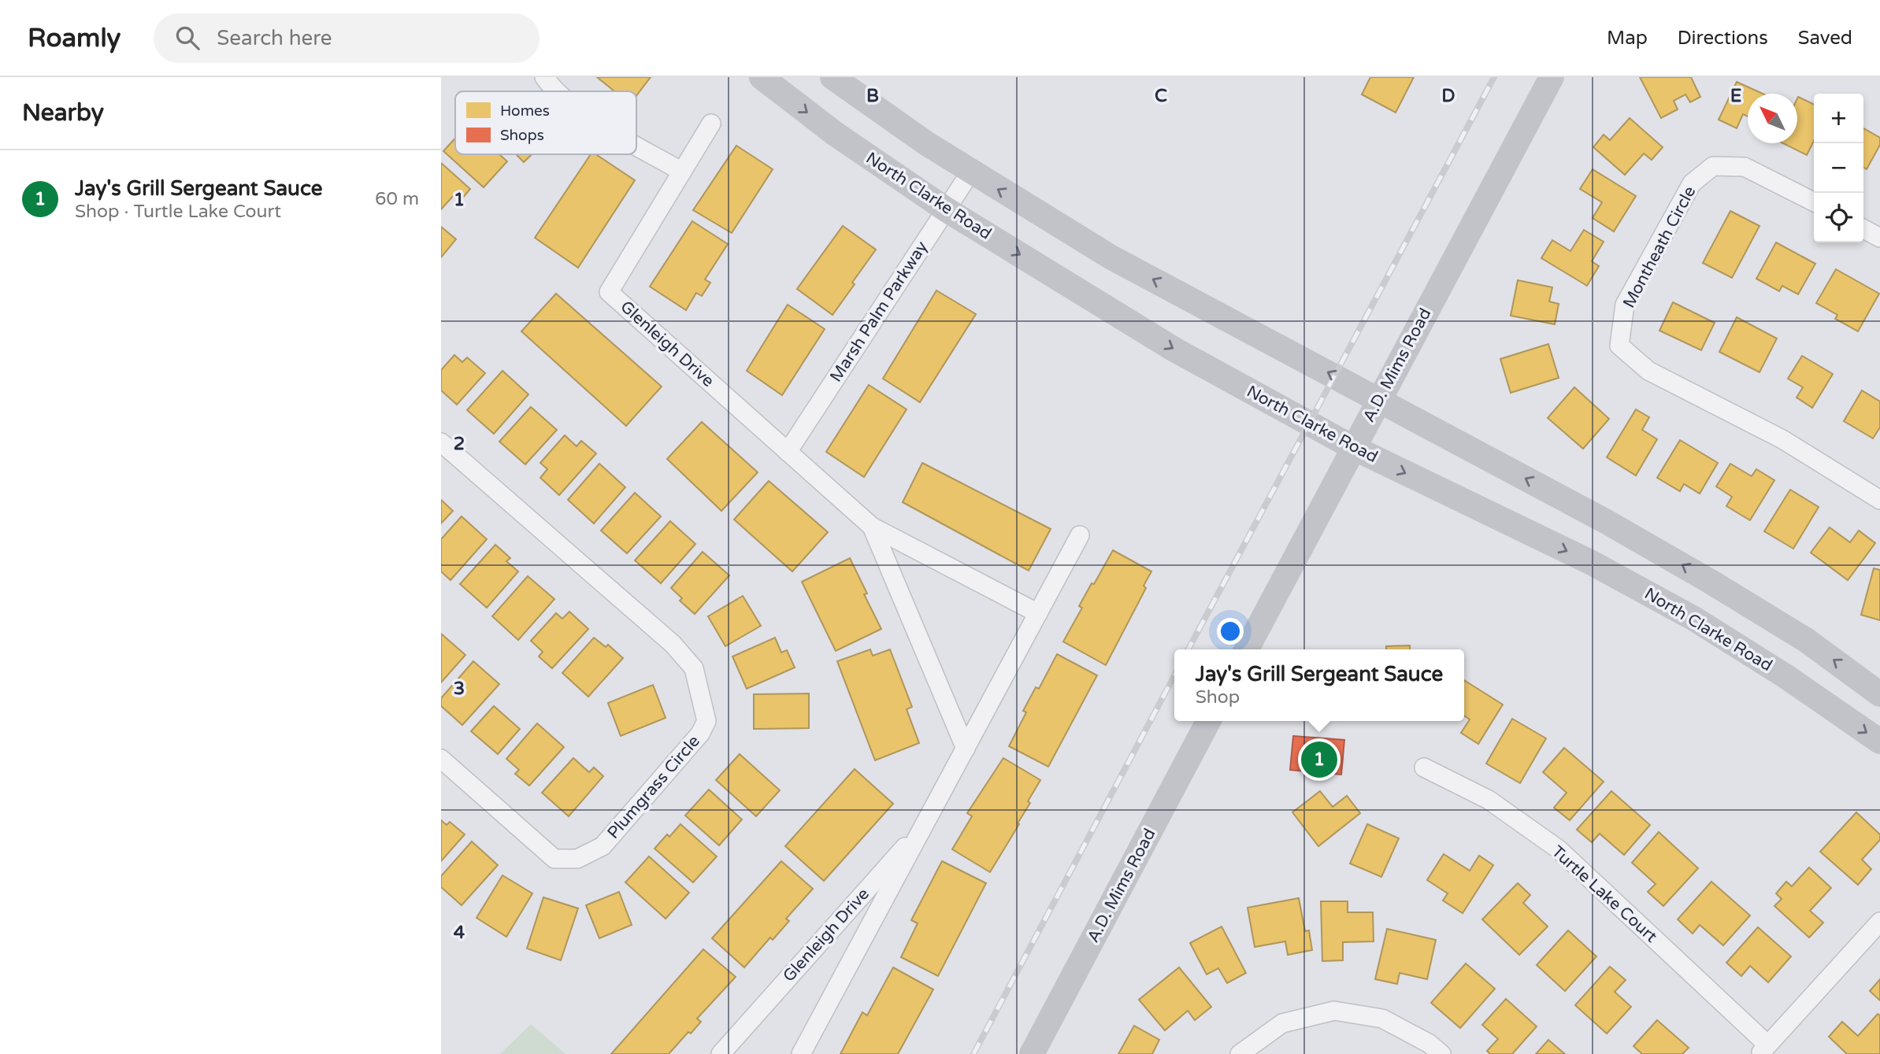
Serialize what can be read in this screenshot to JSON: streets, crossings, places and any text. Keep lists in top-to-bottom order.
{
  "streets": {
    "street": [
      "North Clarke Road",
      "Montheath Circle",
      "Marsh Palm Parkway",
      "Glenleigh Drive",
      "A.D. Mims Road",
      "Plumgrass Circle",
      "Turtle Lake Court"
    ]
  },
  "crossings": [
    ["North Clarke Road", "Marsh Palm Parkway"],
    ["North Clarke Road", "A.D. Mims Road"],
    ["Marsh Palm Parkway", "Glenleigh Drive"]
  ],
  "legend": ["Homes", "Shops"],
  "north": "top left",
  "page": {
    "header": "Roamly",
    "search": "Search here",
    "nav": ["Map", "Directions", "Saved"],
    "heading": "Nearby",
    "map_buttons": ["+", "−"],
    "list": [
      {
        "mark": "1",
        "name": "Jay's Grill Sergeant Sauce",
        "note": "Shop · Turtle Lake Court",
        "value": "60 m"
      }
    ],
    "popup": ["Jay's Grill Sergeant Sauce", "Shop"],
    "pins": "1"
  },
  "grid": {
    "columns": [
      "B",
      "C",
      "D",
      "E"
    ],
    "rows": [
      "1",
      "2",
      "3",
      "4"
    ]
  }
}
